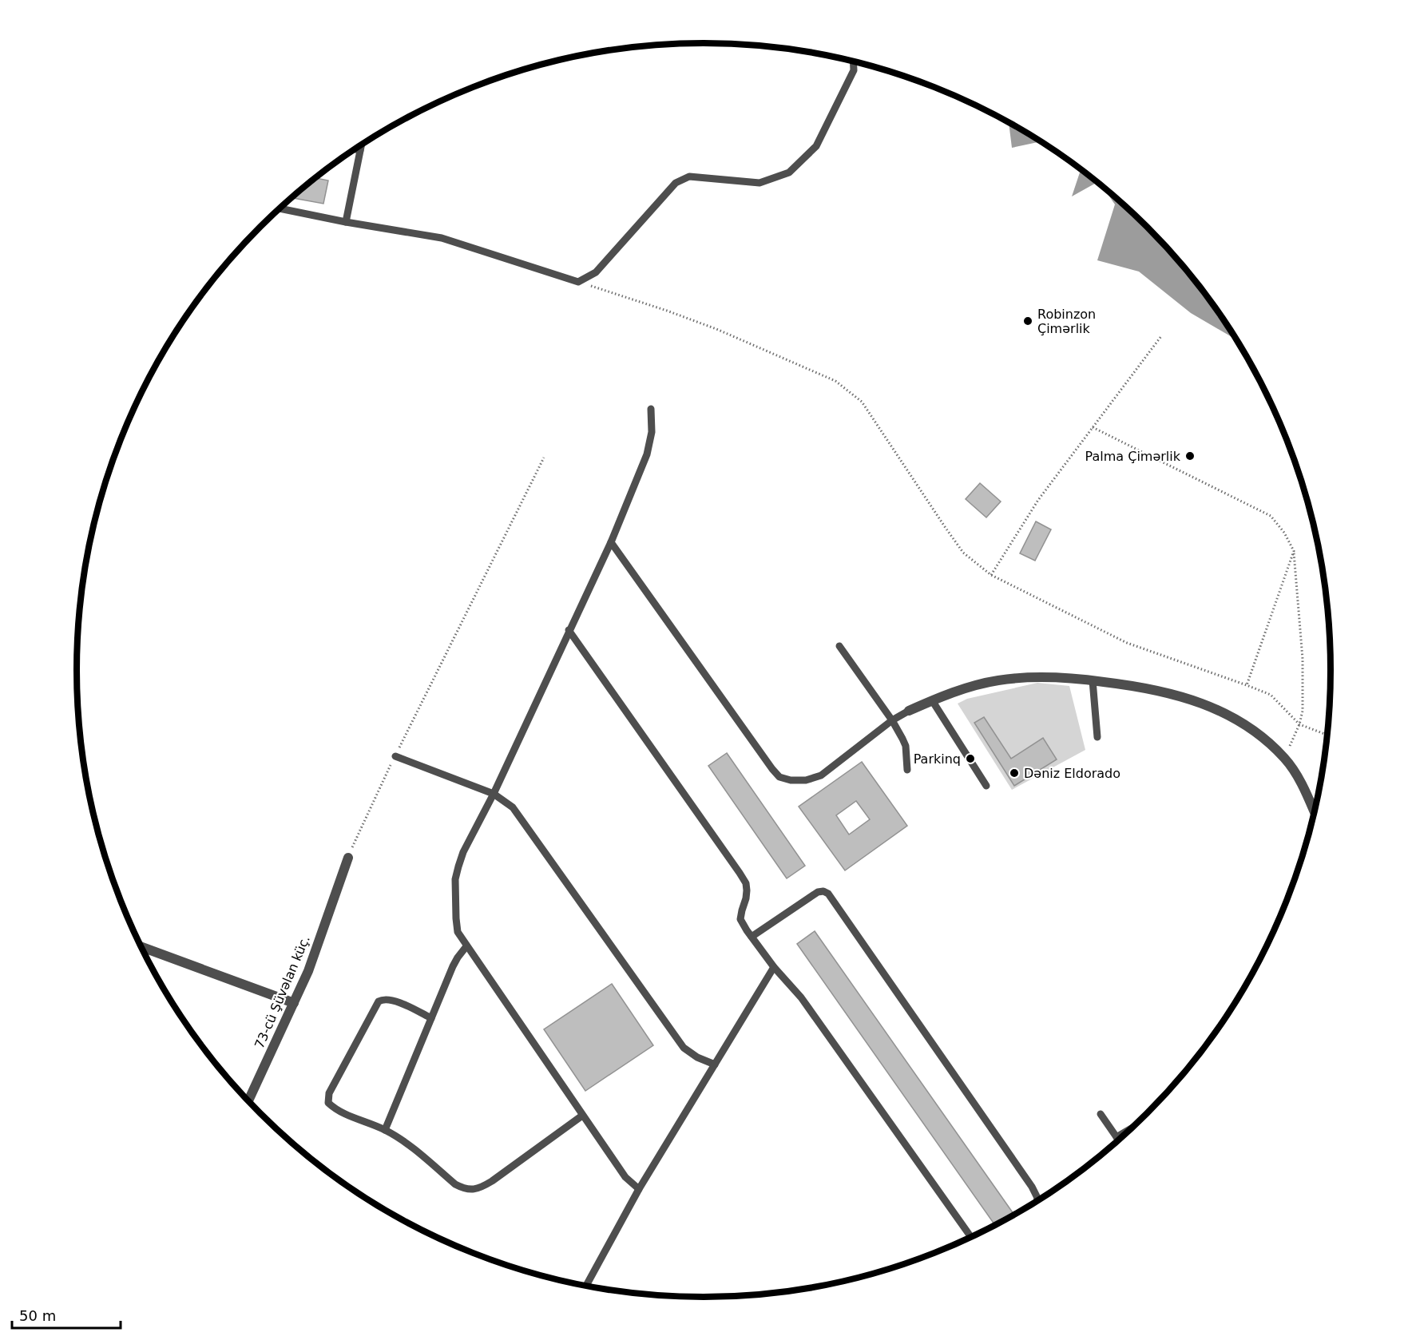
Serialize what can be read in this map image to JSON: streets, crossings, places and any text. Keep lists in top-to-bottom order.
{
  "streets": {
    "street": ["73-cü Şüvəlan küç."]
  },
  "places": [
    "Robinzon Çimərlik",
    "Palma Çimərlik",
    "Parkinq",
    "Dəniz Eldorado"
  ],
  "scale_bar": "50 m"
}
